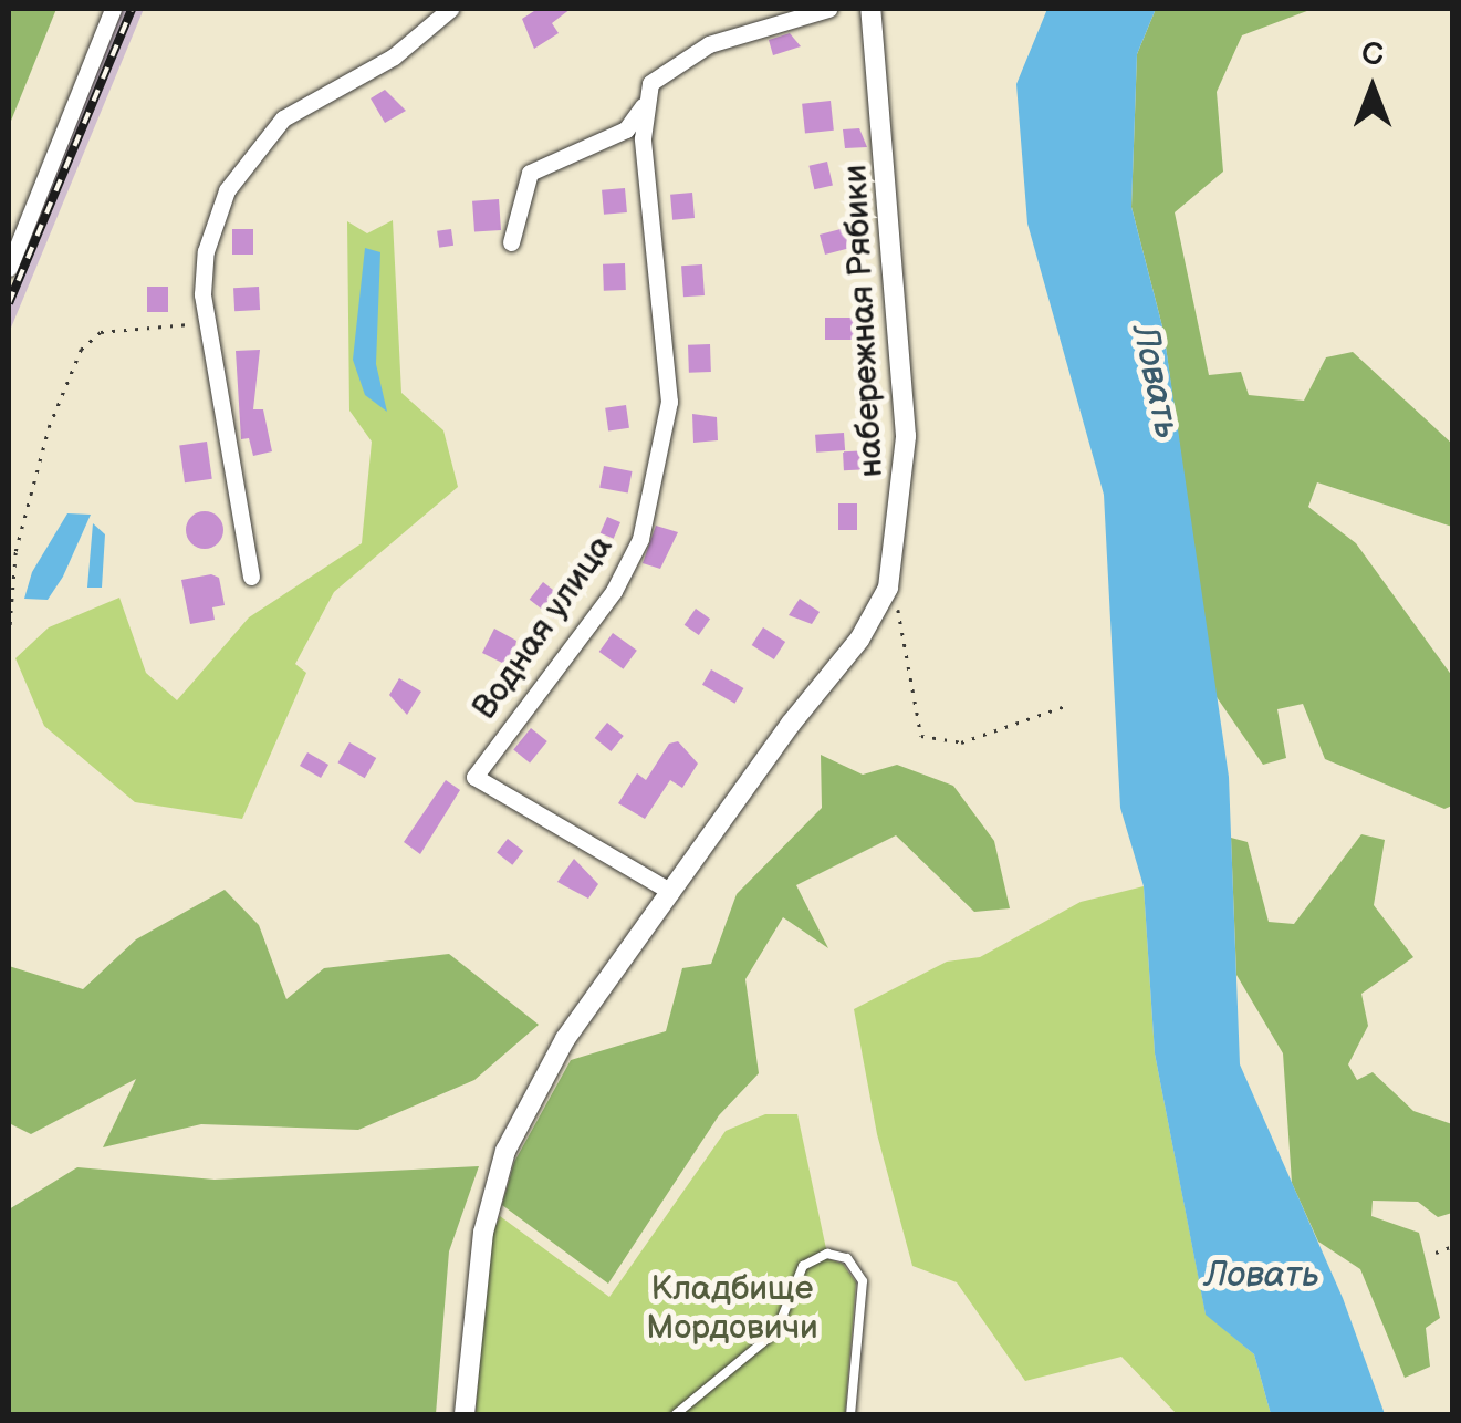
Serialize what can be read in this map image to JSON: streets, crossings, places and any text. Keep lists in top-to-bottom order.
{
  "streets": {
    "street": ["набережная Рябики", "Водная улица"]
  },
  "crossings": [
    ["набережная Рябики", "Водная улица"]
  ],
  "water": ["Ловать"],
  "parks": ["Кладбище Мордовичи"],
  "north": "top"
}
